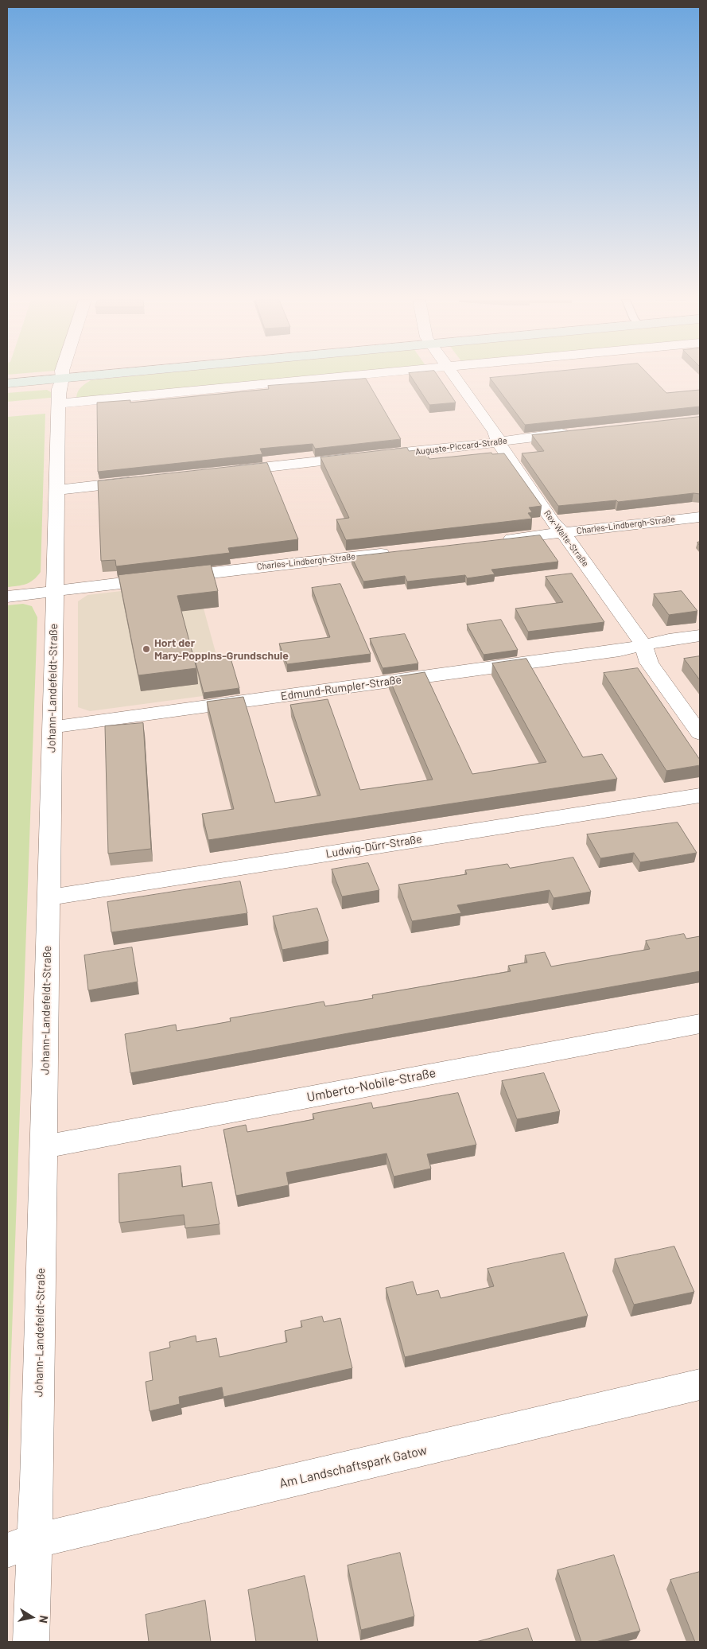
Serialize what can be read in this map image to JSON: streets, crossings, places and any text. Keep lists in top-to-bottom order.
{
  "streets": {
    "street": [
      "Auguste-Piccard-Straße",
      "Charles-Lindbergh-Straße",
      "Rex-Waite-Straße",
      "Johann-Landefeldt-Straße",
      "Edmund-Rumpler-Straße",
      "Ludwig-Dürr-Straße",
      "Umberto-Nobile-Straße",
      "Am Landschaftspark Gatow"
    ]
  },
  "crossings": [
    ["Auguste-Piccard-Straße", "Rex-Waite-Straße"],
    ["Charles-Lindbergh-Straße", "Rex-Waite-Straße"],
    ["Charles-Lindbergh-Straße", "Johann-Landefeldt-Straße"],
    ["Rex-Waite-Straße", "Edmund-Rumpler-Straße"],
    ["Johann-Landefeldt-Straße", "Edmund-Rumpler-Straße"],
    ["Johann-Landefeldt-Straße", "Ludwig-Dürr-Straße"],
    ["Johann-Landefeldt-Straße", "Umberto-Nobile-Straße"],
    ["Johann-Landefeldt-Straße", "Am Landschaftspark Gatow"]
  ],
  "places": ["Hort der Mary-Poppins-Grundschule"],
  "north": "right"
}
